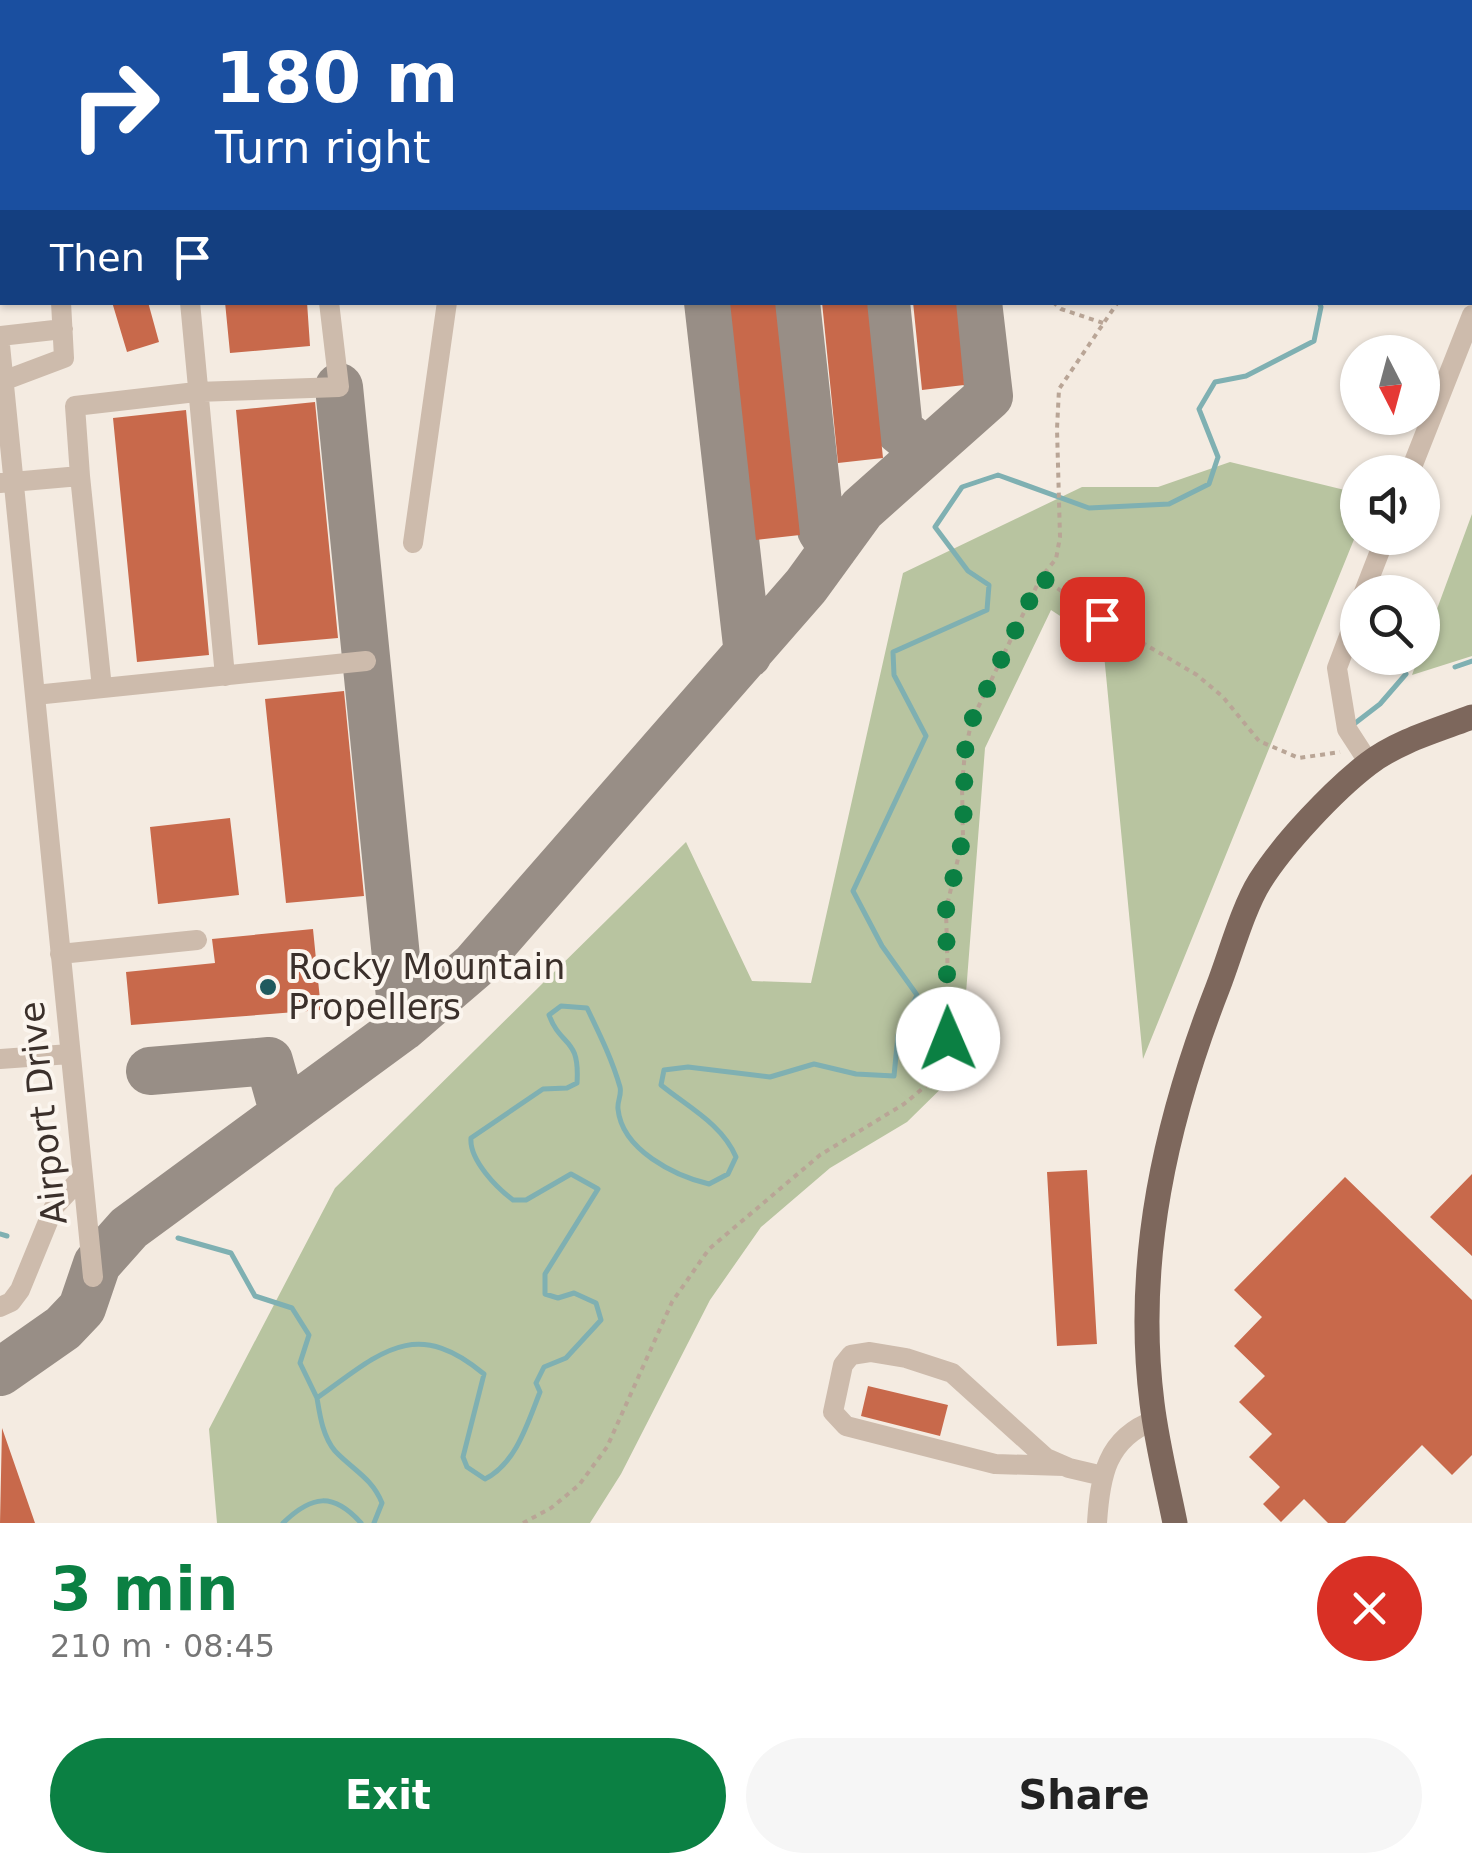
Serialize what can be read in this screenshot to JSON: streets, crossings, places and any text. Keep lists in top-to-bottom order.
{
  "streets": {
    "street": ["Airport Drive"]
  },
  "places": ["Rocky Mountain Propellers"],
  "north": "bottom",
  "page": {
    "turn": ["180 m", "Turn right"],
    "then": "Then",
    "heading": ["3 min", "210 m · 08:45"],
    "buttons": ["Exit", "Share"]
  }
}
